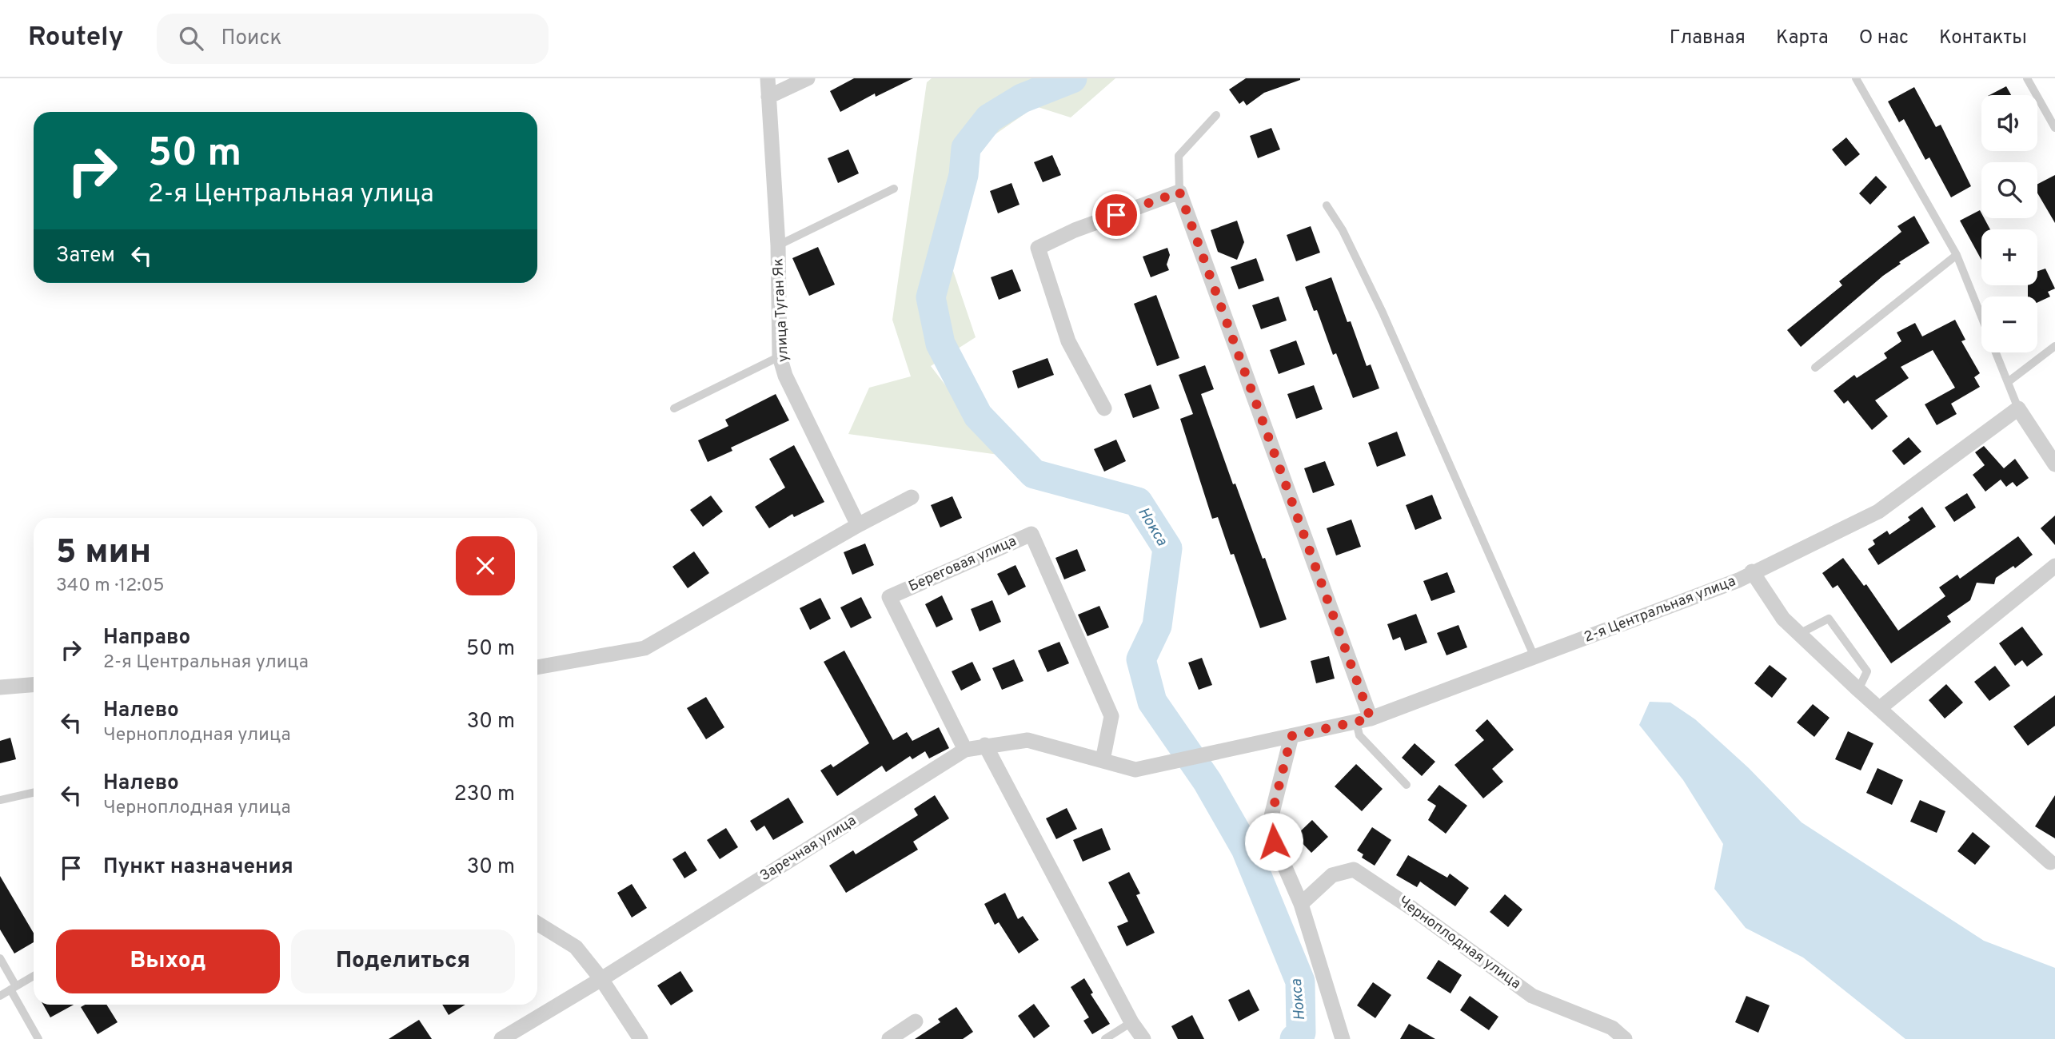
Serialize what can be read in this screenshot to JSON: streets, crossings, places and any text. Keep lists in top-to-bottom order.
{
  "streets": {
    "street": [
      "улица Туган Як",
      "Береговая улица",
      "2-я Центральная улица",
      "Заречная улица",
      "Черноплодная улица"
    ]
  },
  "crossings": [
    ["Береговая улица", "Заречная улица"],
    ["2-я Центральная улица", "Заречная улица"]
  ],
  "water": ["Нокса"],
  "page": {
    "header": "Routely",
    "search": "Поиск",
    "nav": [
      "Главная",
      "Карта",
      "О нас",
      "Контакты"
    ],
    "map_buttons": ["+", "−"],
    "turn": ["50 m", "2-я Центральная улица"],
    "then": "Затем",
    "heading": ["5 мин", "340 m · 12:05"],
    "list": [
      {
        "name": "Направо",
        "note": "2-я Центральная улица",
        "value": "50 m"
      },
      {
        "name": "Налево",
        "note": "Черноплодная улица",
        "value": "30 m"
      },
      {
        "name": "Налево",
        "note": "Черноплодная улица",
        "value": "230 m"
      },
      {
        "name": "Пункт назначения",
        "value": "30 m"
      }
    ],
    "buttons": ["Выход", "Поделиться"]
  }
}
